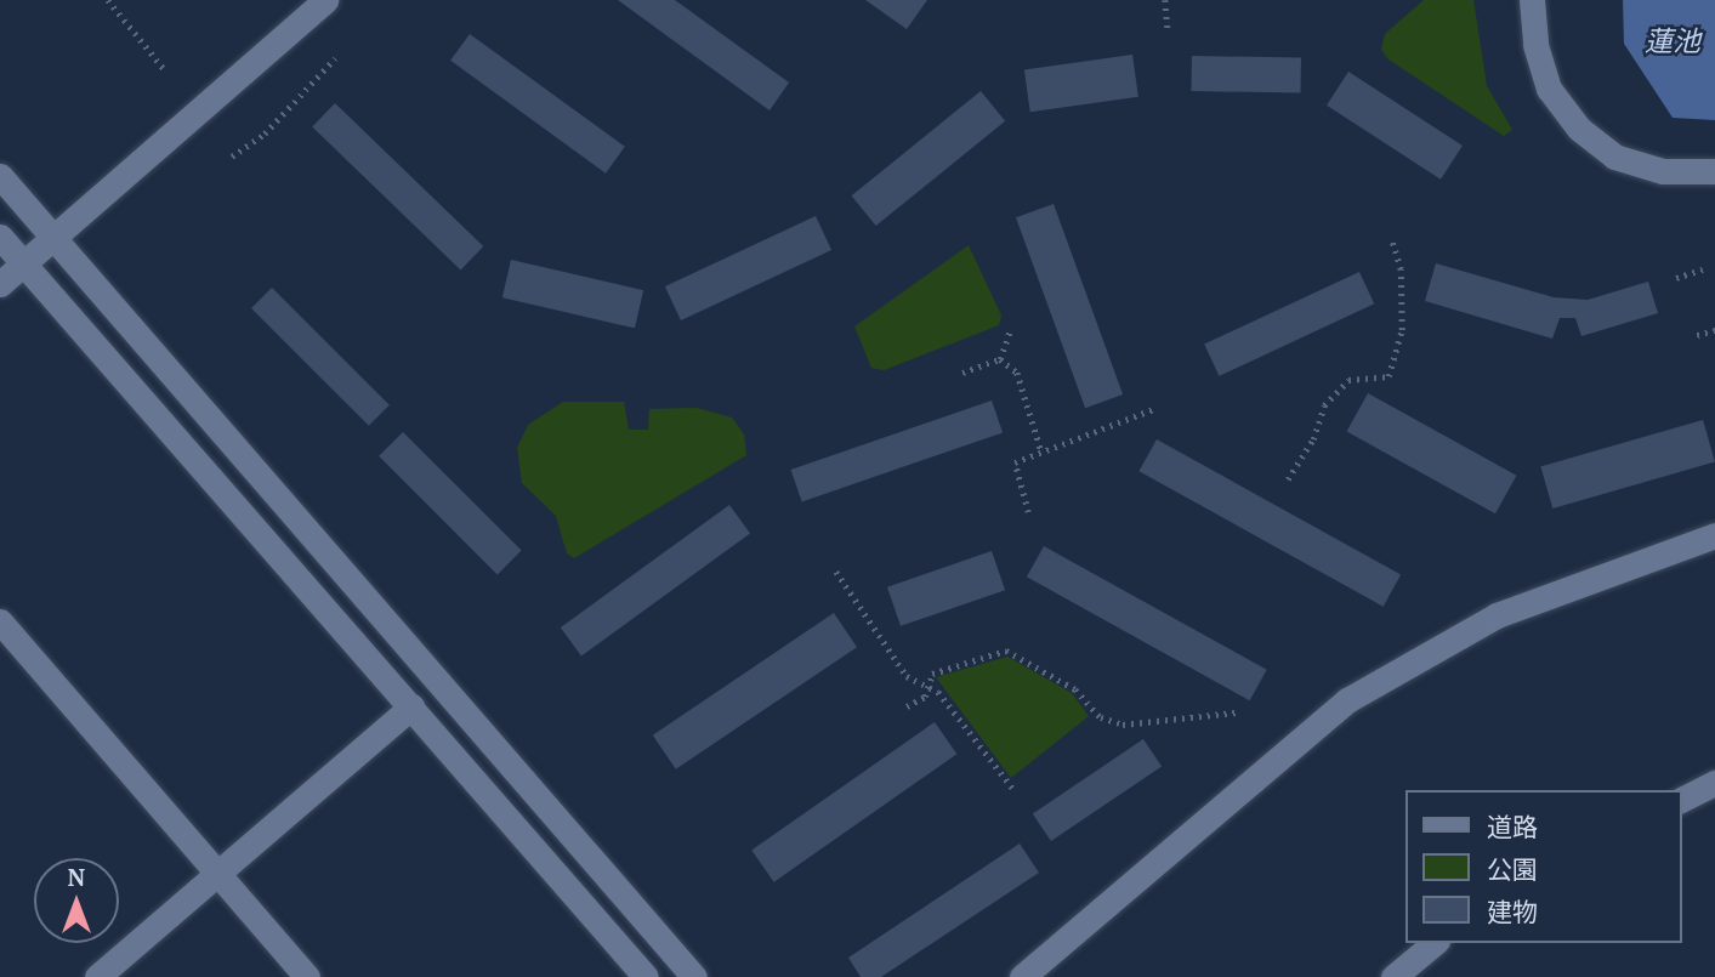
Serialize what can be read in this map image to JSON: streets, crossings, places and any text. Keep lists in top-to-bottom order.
{
  "water": ["蓮池"],
  "legend": ["道路", "公園", "建物"],
  "north": "top"
}
